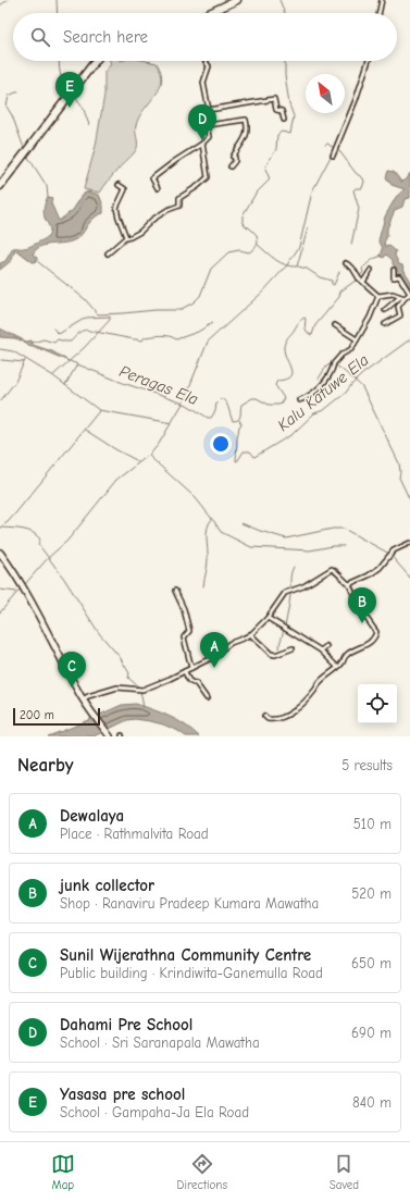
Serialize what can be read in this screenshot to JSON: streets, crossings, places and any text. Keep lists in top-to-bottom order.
{
  "water": ["Peragas Ela", "Kalu Katuwe Ela"],
  "scale_bar": "200 m",
  "north": "top left",
  "page": {
    "search": "Search here",
    "pins": [
      "E",
      "D",
      "B",
      "A",
      "C"
    ],
    "scale": "200 m",
    "heading": ["Nearby", "5 results"],
    "list": [
      {
        "mark": "A",
        "name": "Dewalaya",
        "note": "Place · Rathmalvita Road",
        "value": "510 m"
      },
      {
        "mark": "B",
        "name": "junk collector",
        "note": "Shop · Ranaviru Pradeep Kumara Mawatha",
        "value": "520 m"
      },
      {
        "mark": "C",
        "name": "Sunil Wijerathna Community Centre",
        "note": "Public building · Krindiwita-Ganemulla Road",
        "value": "650 m"
      },
      {
        "mark": "D",
        "name": "Dahami Pre School",
        "note": "School · Sri Saranapala Mawatha",
        "value": "690 m"
      },
      {
        "mark": "E",
        "name": "Yasasa pre school",
        "note": "School · Gampaha-Ja Ela Road",
        "value": "840 m"
      }
    ],
    "nav": ["Map", "Directions", "Saved"]
  }
}
